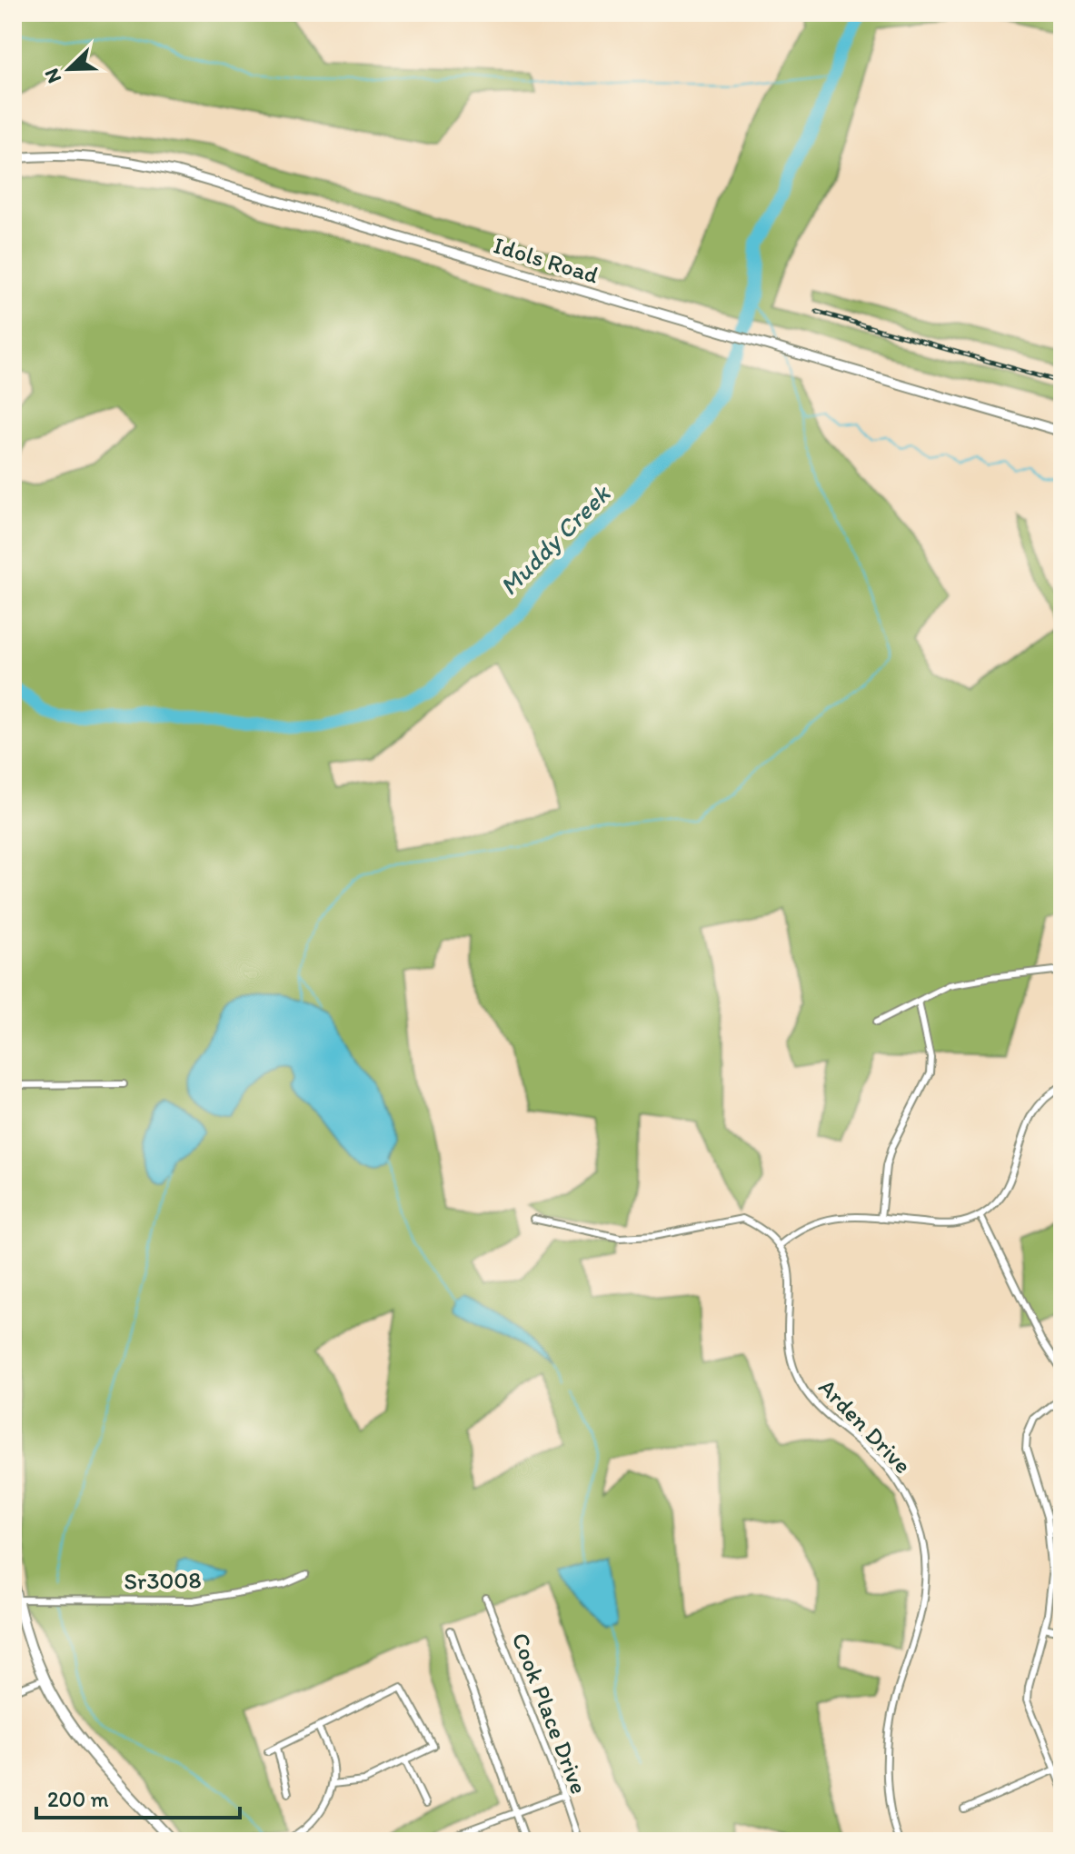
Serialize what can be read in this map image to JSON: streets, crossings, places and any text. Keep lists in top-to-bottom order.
{
  "streets": {
    "main road": ["Idols Road"],
    "street": ["Arden Drive", "Sr3008", "Cook Place Drive"]
  },
  "water": ["Muddy Creek"],
  "scale_bar": "200 m",
  "north": "bottom left"
}
